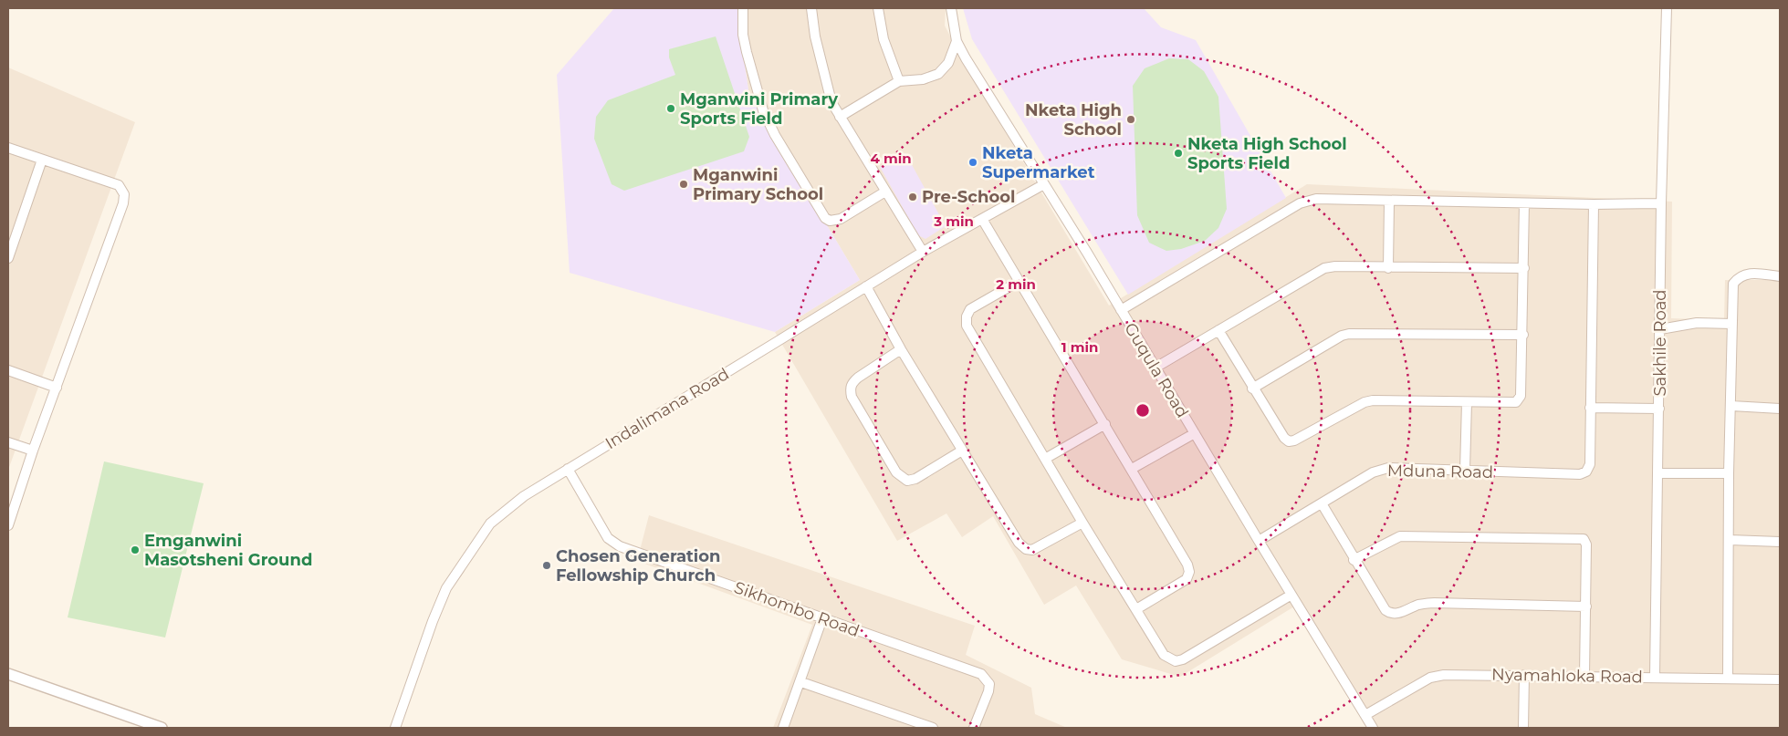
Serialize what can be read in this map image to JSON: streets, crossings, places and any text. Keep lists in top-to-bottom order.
{
  "streets": {
    "street": [
      "Sakhile Road",
      "Guqula Road",
      "Indalimana Road",
      "Mduna Road",
      "Sikhombo Road",
      "Nyamahloka Road"
    ]
  },
  "crossings": [
    ["Sakhile Road", "Nyamahloka Road"],
    ["Guqula Road", "Indalimana Road"],
    ["Guqula Road", "Mduna Road"],
    ["Guqula Road", "Nyamahloka Road"],
    ["Indalimana Road", "Sikhombo Road"]
  ],
  "places": [
    "Mganwini Primary Sports Field",
    "Nketa High School",
    "Nketa High School Sports Field",
    "Nketa Supermarket",
    "Mganwini Primary School",
    "Pre-School",
    "Emganwini Masotsheni Ground",
    "Chosen Generation Fellowship Church"
  ],
  "rings": [
    "4 min",
    "3 min",
    "2 min",
    "1 min"
  ]
}
